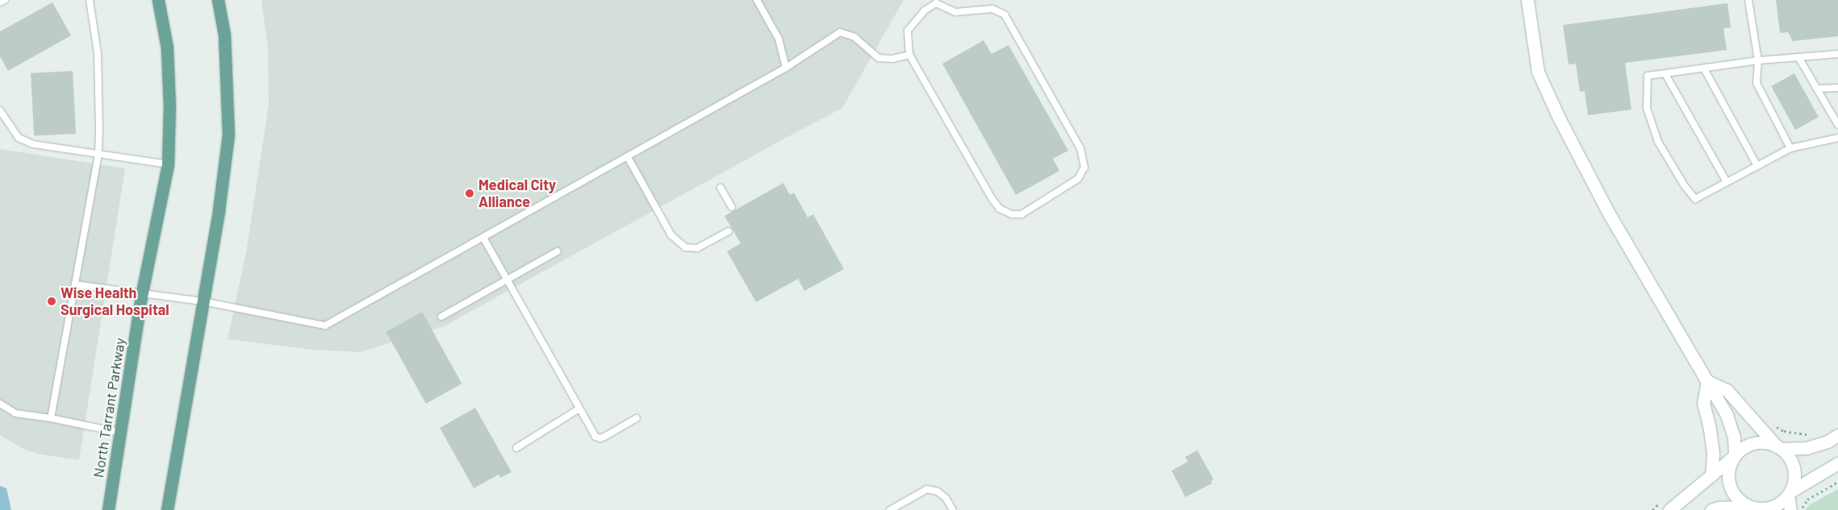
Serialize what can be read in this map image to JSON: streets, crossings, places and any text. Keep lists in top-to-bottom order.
{
  "streets": {
    "main road": ["North Tarrant Parkway"]
  },
  "places": ["Medical City Alliance", "Wise Health Surgical Hospital"]
}
